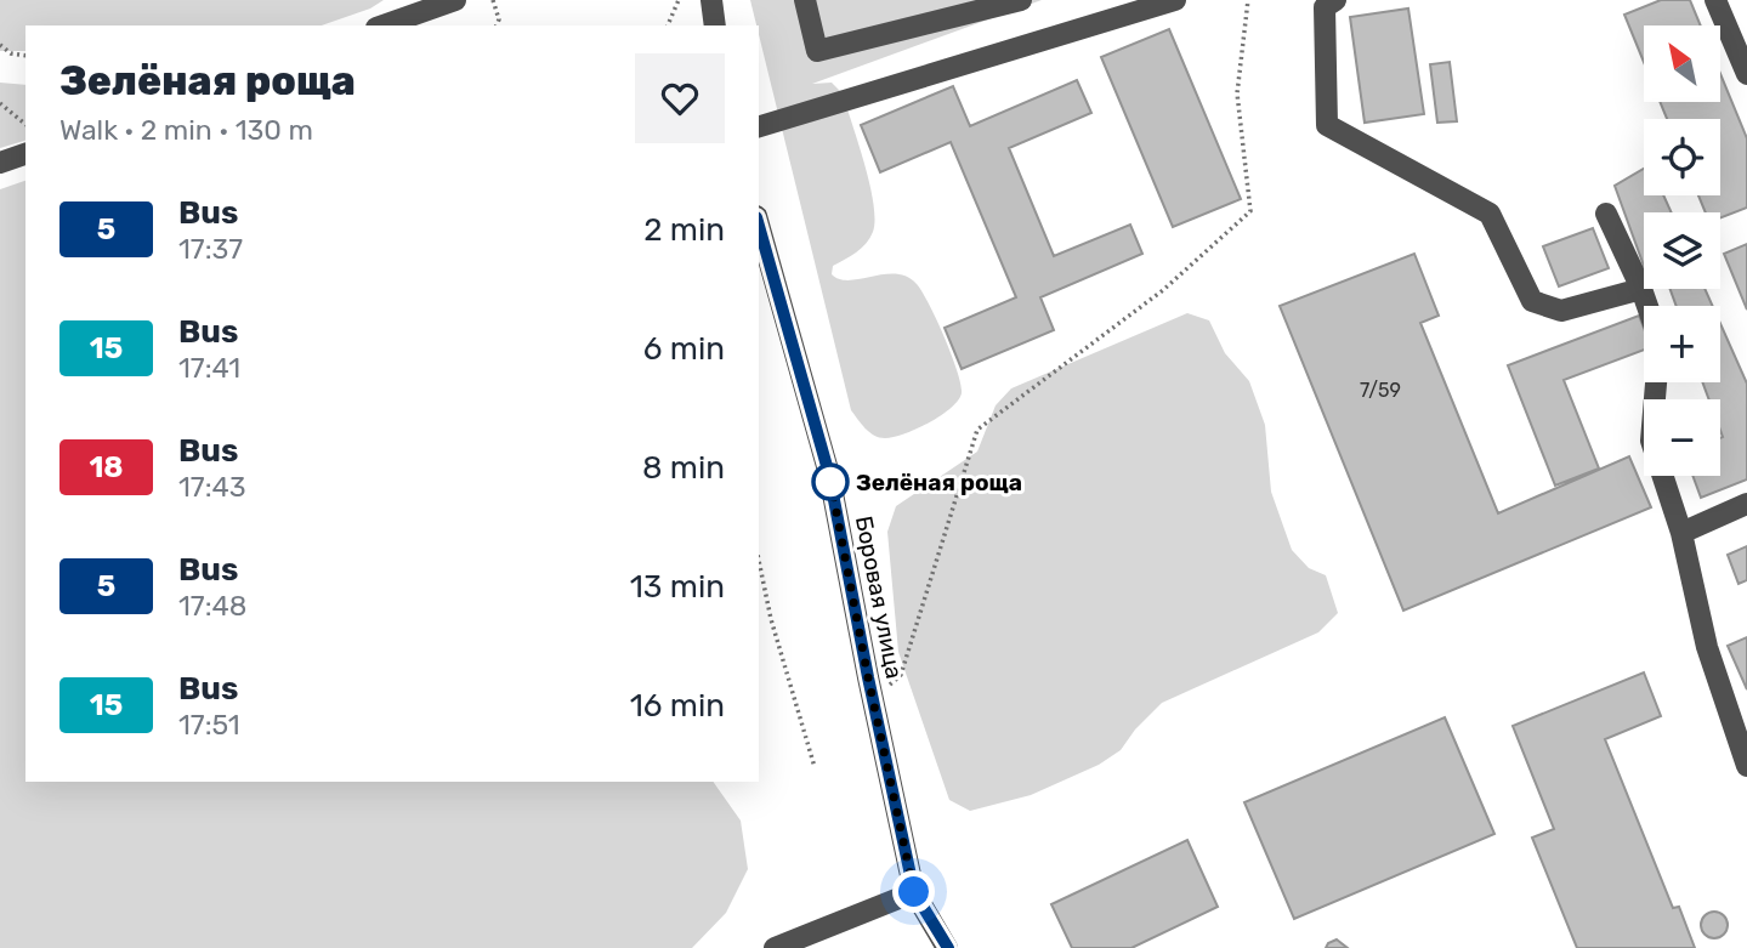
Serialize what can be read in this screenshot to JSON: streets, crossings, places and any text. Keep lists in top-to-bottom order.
{
  "streets": {
    "street": ["Боровая улица"]
  },
  "places": ["Зелёная роща"],
  "lines": ["bus line 5"],
  "house_numbers": ["7/59"],
  "north": "top left",
  "page": {
    "map_buttons": ["+", "−"],
    "heading": ["Зелёная роща", "Walk · 2 min · 130 m"],
    "list": [
      {
        "mark": "5",
        "name": "Bus",
        "note": "17:37",
        "value": "2 min"
      },
      {
        "mark": "15",
        "name": "Bus",
        "note": "17:41",
        "value": "6 min"
      },
      {
        "mark": "18",
        "name": "Bus",
        "note": "17:43",
        "value": "8 min"
      },
      {
        "mark": "5",
        "name": "Bus",
        "note": "17:48",
        "value": "13 min"
      },
      {
        "mark": "15",
        "name": "Bus",
        "note": "17:51",
        "value": "16 min"
      }
    ]
  }
}
